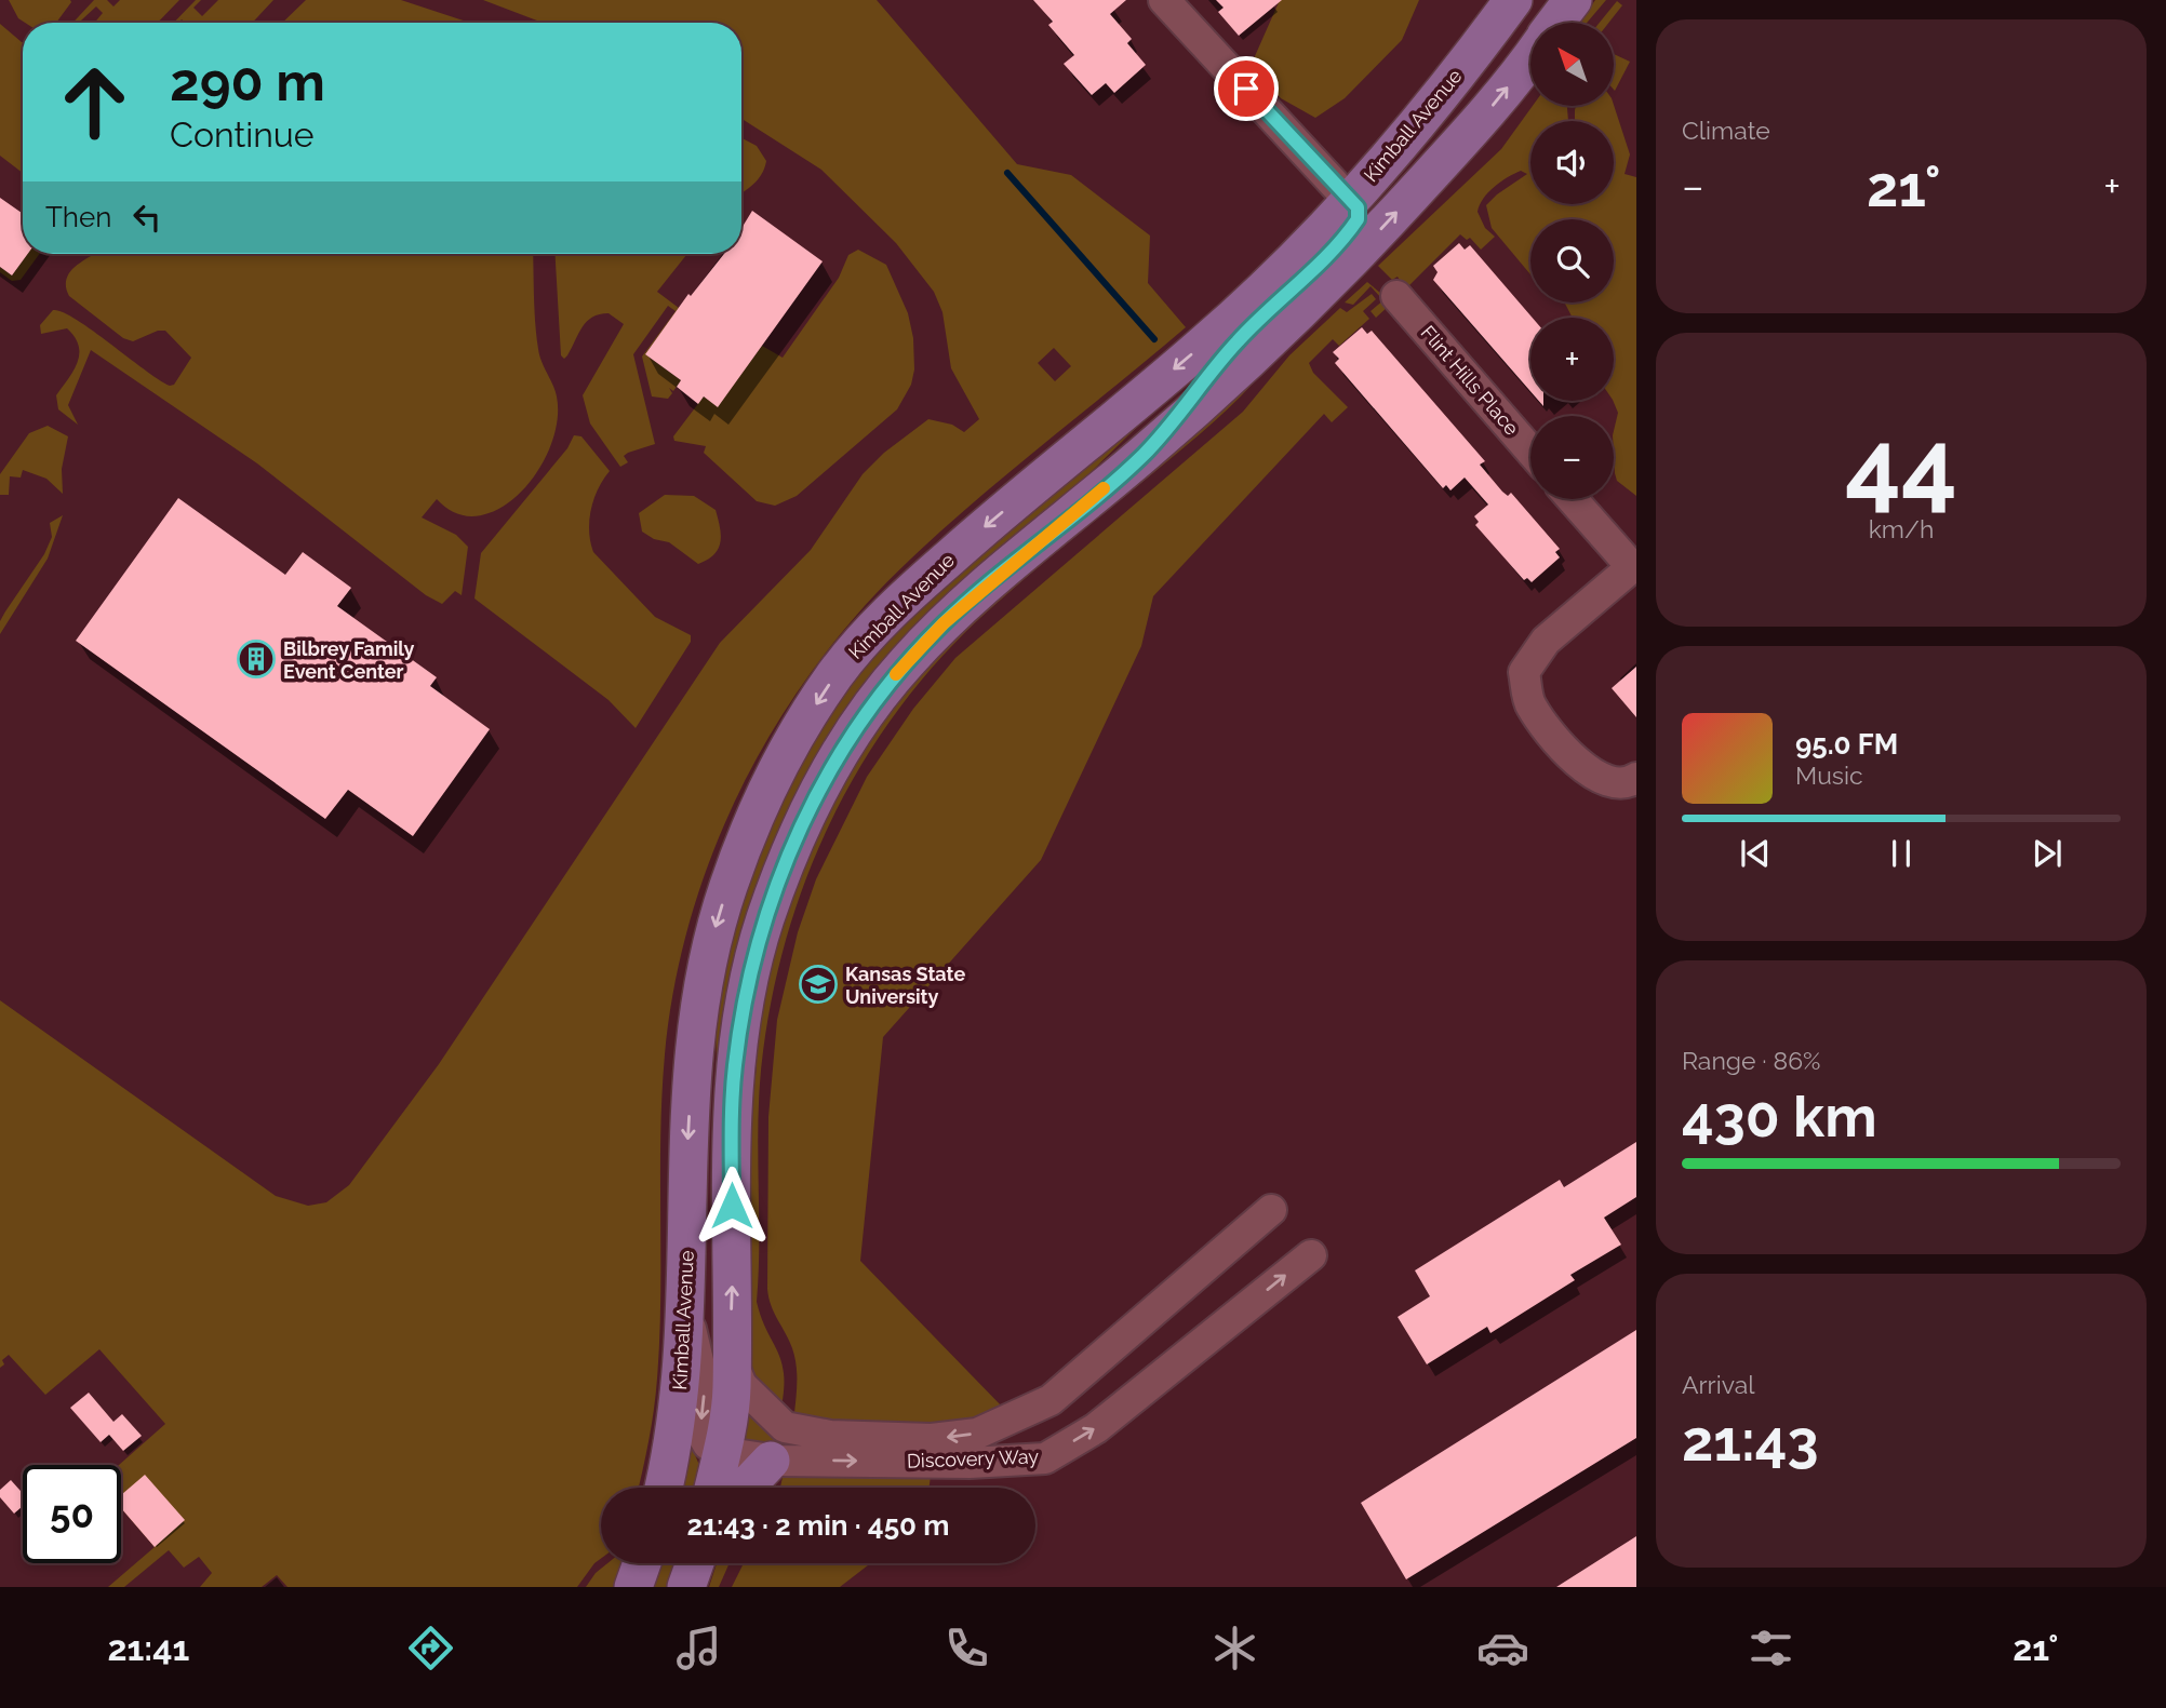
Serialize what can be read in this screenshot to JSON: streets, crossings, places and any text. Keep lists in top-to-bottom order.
{
  "streets": {
    "main road": ["Kimball Avenue"],
    "street": ["Flint Hills Place", "Discovery Way"]
  },
  "places": {
    "building": ["Bilbrey Family Event Center"],
    "school or university": ["Kansas State University"]
  },
  "north": "top left",
  "page": {
    "tile": [
      "Climate",
      ["44", "km/h"],
      ["Range · 86%", "430 km"],
      ["Arrival", "21:43"]
    ],
    "map_buttons": ["+", "−"],
    "turn": ["290 m", "Continue"],
    "heat": ["−", "21°", "+"],
    "then": "Then",
    "song": ["95.0 FM", "Music"],
    "limit": "50",
    "trip": "21:43 · 2 min · 450 m",
    "tabs": ["21:41", "21°"]
  }
}
